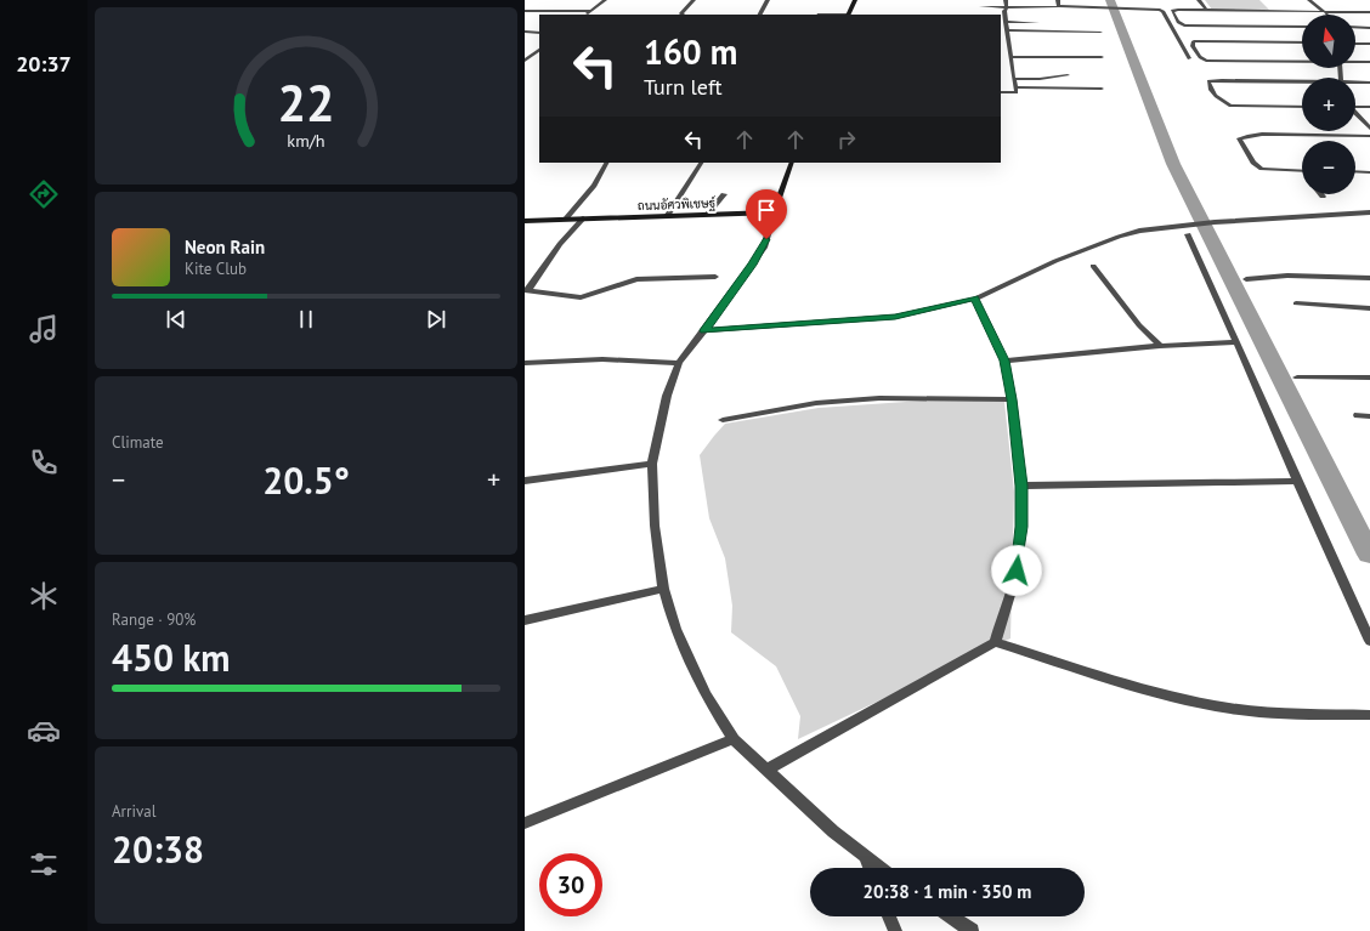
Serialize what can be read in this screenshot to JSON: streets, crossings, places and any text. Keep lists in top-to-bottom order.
{
  "streets": {
    "street": ["ถนนอัศวพิเชษฐ์"]
  },
  "north": "top",
  "page": {
    "tabs": "20:37",
    "map_buttons": ["+", "−"],
    "turn": ["160 m", "Turn left"],
    "song": ["Neon Rain", "Kite Club"],
    "tile": [
      "Climate",
      ["Range · 90%", "450 km"],
      ["Arrival", "20:38"]
    ],
    "heat": ["−", "20.5°", "+"],
    "limit": "30",
    "trip": "20:38 · 1 min · 350 m",
    "gauge": ["22", "km/h"]
  }
}
